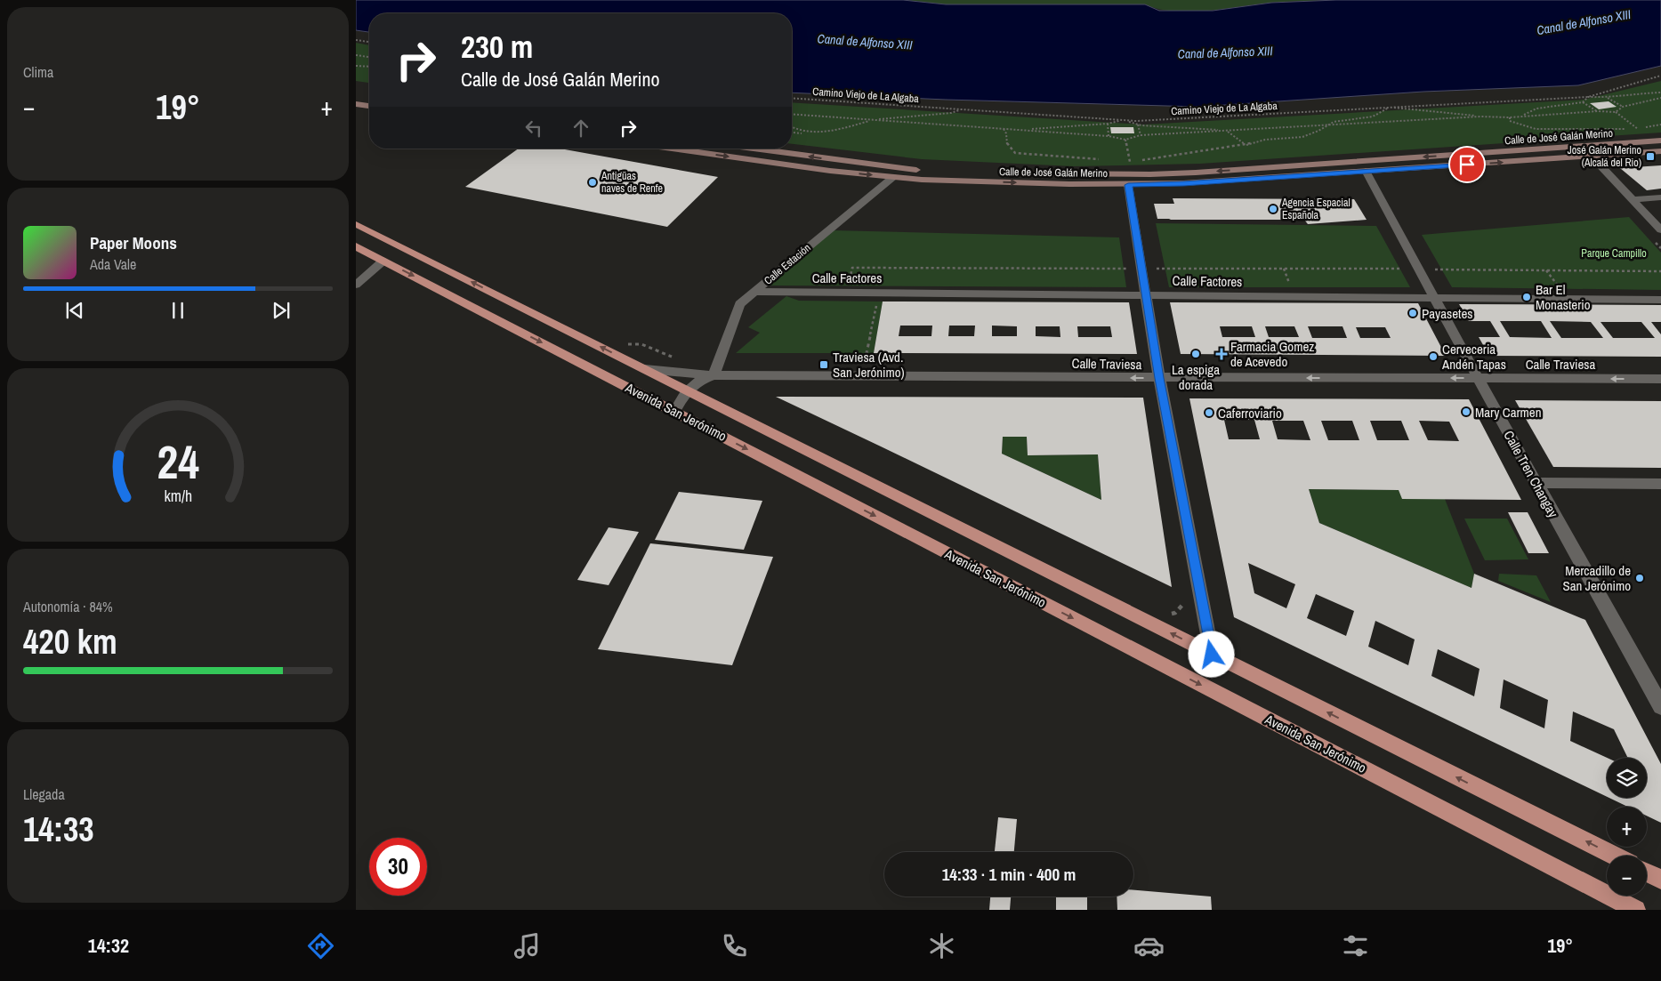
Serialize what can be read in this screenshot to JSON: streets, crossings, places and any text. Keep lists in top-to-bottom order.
{
  "streets": {
    "main road": ["Calle de José Galán Merino", "Avenida San Jerónimo"],
    "street": [
      "Calle Estación",
      "Calle Factores",
      "Calle Traviesa",
      "Calle Tren Changay"
    ],
    "path": ["Camino Viejo de La Algaba"]
  },
  "crossings": [
    ["Calle de José Galán Merino", "Calle Estación"],
    ["Calle de José Galán Merino", "Calle Tren Changay"],
    ["Calle Estación", "Calle Factores"],
    ["Calle Estación", "Calle Traviesa"],
    ["Calle Factores", "Calle Tren Changay"],
    ["Calle Traviesa", "Avenida San Jerónimo"],
    ["Calle Traviesa", "Calle Tren Changay"]
  ],
  "one_way": ["Calle Traviesa"],
  "water": ["Canal de Alfonso XIII"],
  "parks": ["Parque Campillo"],
  "places": {
    "transit": ["José Galán Merino (Alcalá del Rio)", "Traviesa (Avd. San Jerónimo)"],
    "other": [
      "Antigüas naves de Renfe",
      "Agencia Espacial Española",
      "Bar El Monasterio",
      "Payasetes",
      "La espiga dorada",
      "Cerveceria Andén Tapas",
      "Mary Carmen",
      "Caferroviario",
      "Mercadillo de San Jerónimo"
    ],
    "health": ["Farmacia Gomez de Acevedo"]
  },
  "page": {
    "tile": [
      "Clima",
      ["Autonomía · 84%", "420 km"],
      ["Llegada", "14:33"]
    ],
    "turn": ["230 m", "Calle de José Galán Merino"],
    "heat": ["−", "19°", "+"],
    "song": ["Paper Moons", "Ada Vale"],
    "map_buttons": ["+", "−"],
    "limit": "30",
    "trip": "14:33 · 1 min · 400 m",
    "tabs": ["14:32", "19°"],
    "gauge": ["24", "km/h"]
  }
}
